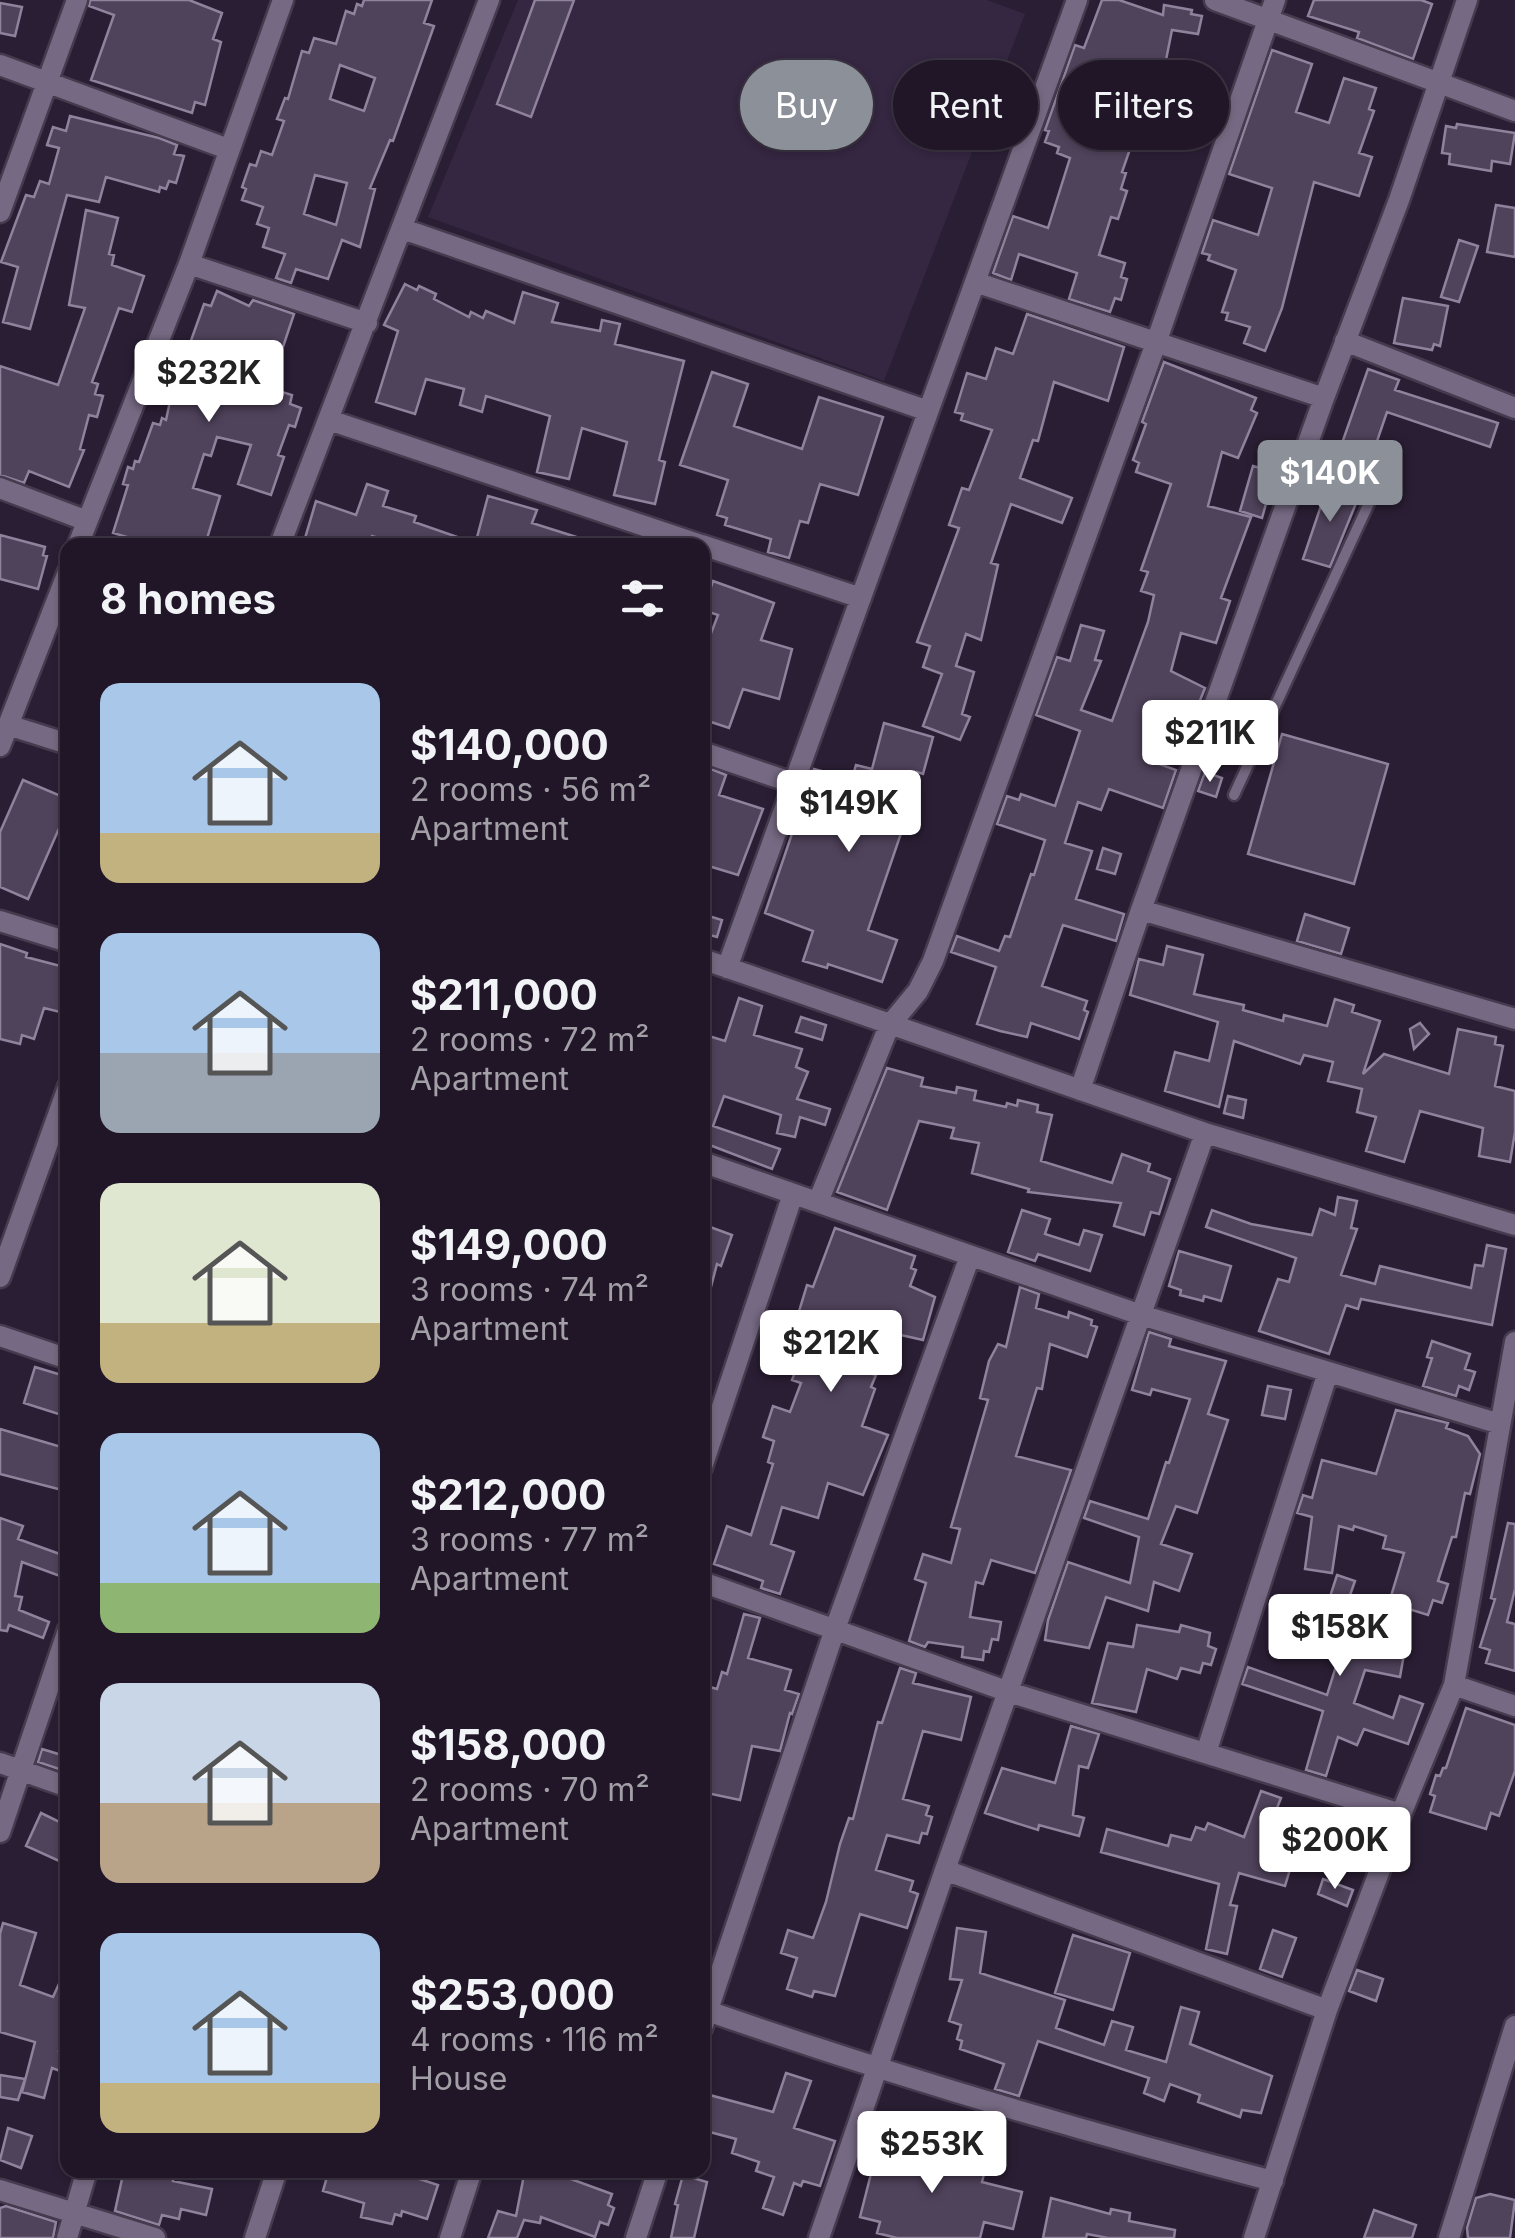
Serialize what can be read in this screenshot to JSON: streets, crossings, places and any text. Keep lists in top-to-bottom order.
{
  "page": {
    "chip": ["Buy", "Rent", "Filters"],
    "price": [
      "$232K",
      "$140K",
      "$211K",
      "$149K",
      "$212K",
      "$158K",
      "$200K",
      "$253K"
    ],
    "heading": "8 homes",
    "list": [
      {
        "name": "$140,000",
        "note": "2 rooms · 56 m² · Apartment"
      },
      {
        "name": "$211,000",
        "note": "2 rooms · 72 m² · Apartment"
      },
      {
        "name": "$149,000",
        "note": "3 rooms · 74 m² · Apartment"
      },
      {
        "name": "$212,000",
        "note": "3 rooms · 77 m² · Apartment"
      },
      {
        "name": "$158,000",
        "note": "2 rooms · 70 m² · Apartment"
      },
      {
        "name": "$253,000",
        "note": "4 rooms · 116 m² · House"
      }
    ]
  }
}
